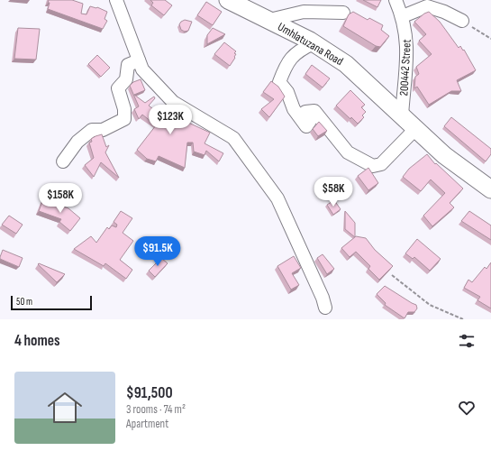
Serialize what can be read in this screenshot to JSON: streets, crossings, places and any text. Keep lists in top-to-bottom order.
{
  "streets": {
    "street": ["Umhlatuzana Road", "200442 Street"]
  },
  "crossings": [
    ["Umhlatuzana Road", "200442 Street"]
  ],
  "scale_bar": "50 m",
  "page": {
    "price": [
      "$123K",
      "$58K",
      "$158K",
      "$91.5K"
    ],
    "scale": "50 m",
    "heading": "4 homes",
    "list": [
      {
        "name": "$91,500",
        "note": "3 rooms · 74 m² · Apartment"
      }
    ]
  }
}
